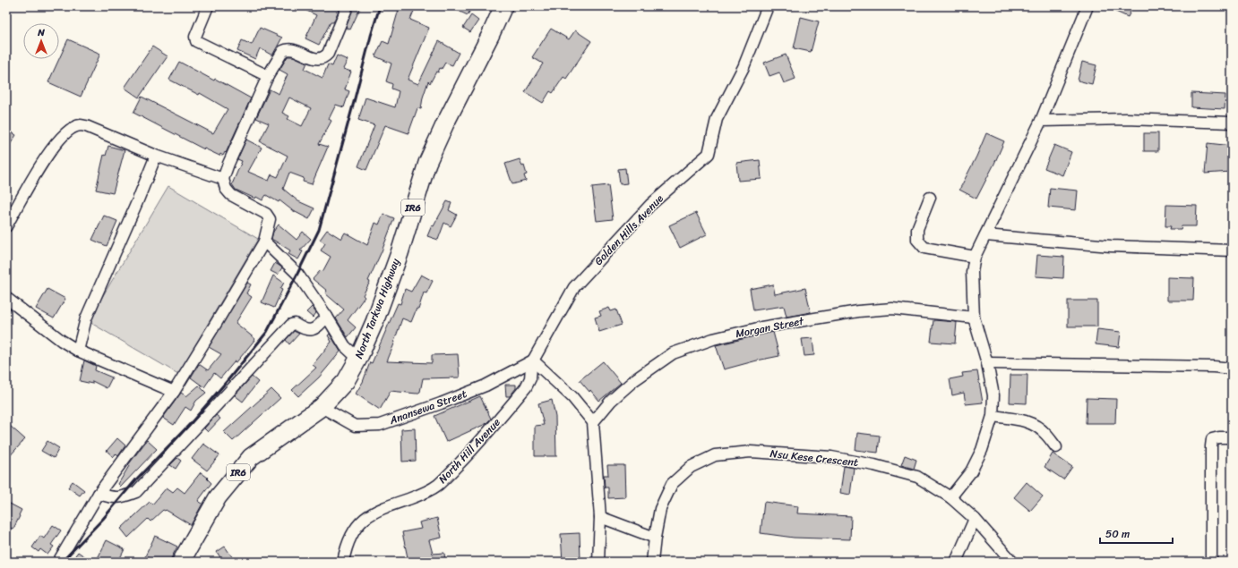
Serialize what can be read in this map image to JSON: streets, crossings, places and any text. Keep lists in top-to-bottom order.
{
  "streets": {
    "main road": ["IR6", "North Tarkwa Highway"],
    "street": [
      "Golden Hills Avenue",
      "Morgan Street",
      "Anansewa Street",
      "North Hill Avenue",
      "Nsu Kese Crescent"
    ]
  },
  "crossings": [
    ["Golden Hills Avenue", "Anansewa Street"],
    ["Golden Hills Avenue", "North Hill Avenue"],
    ["North Tarkwa Highway", "Anansewa Street"],
    ["Anansewa Street", "North Hill Avenue"]
  ],
  "scale_bar": "50 m",
  "north": "top"
}
